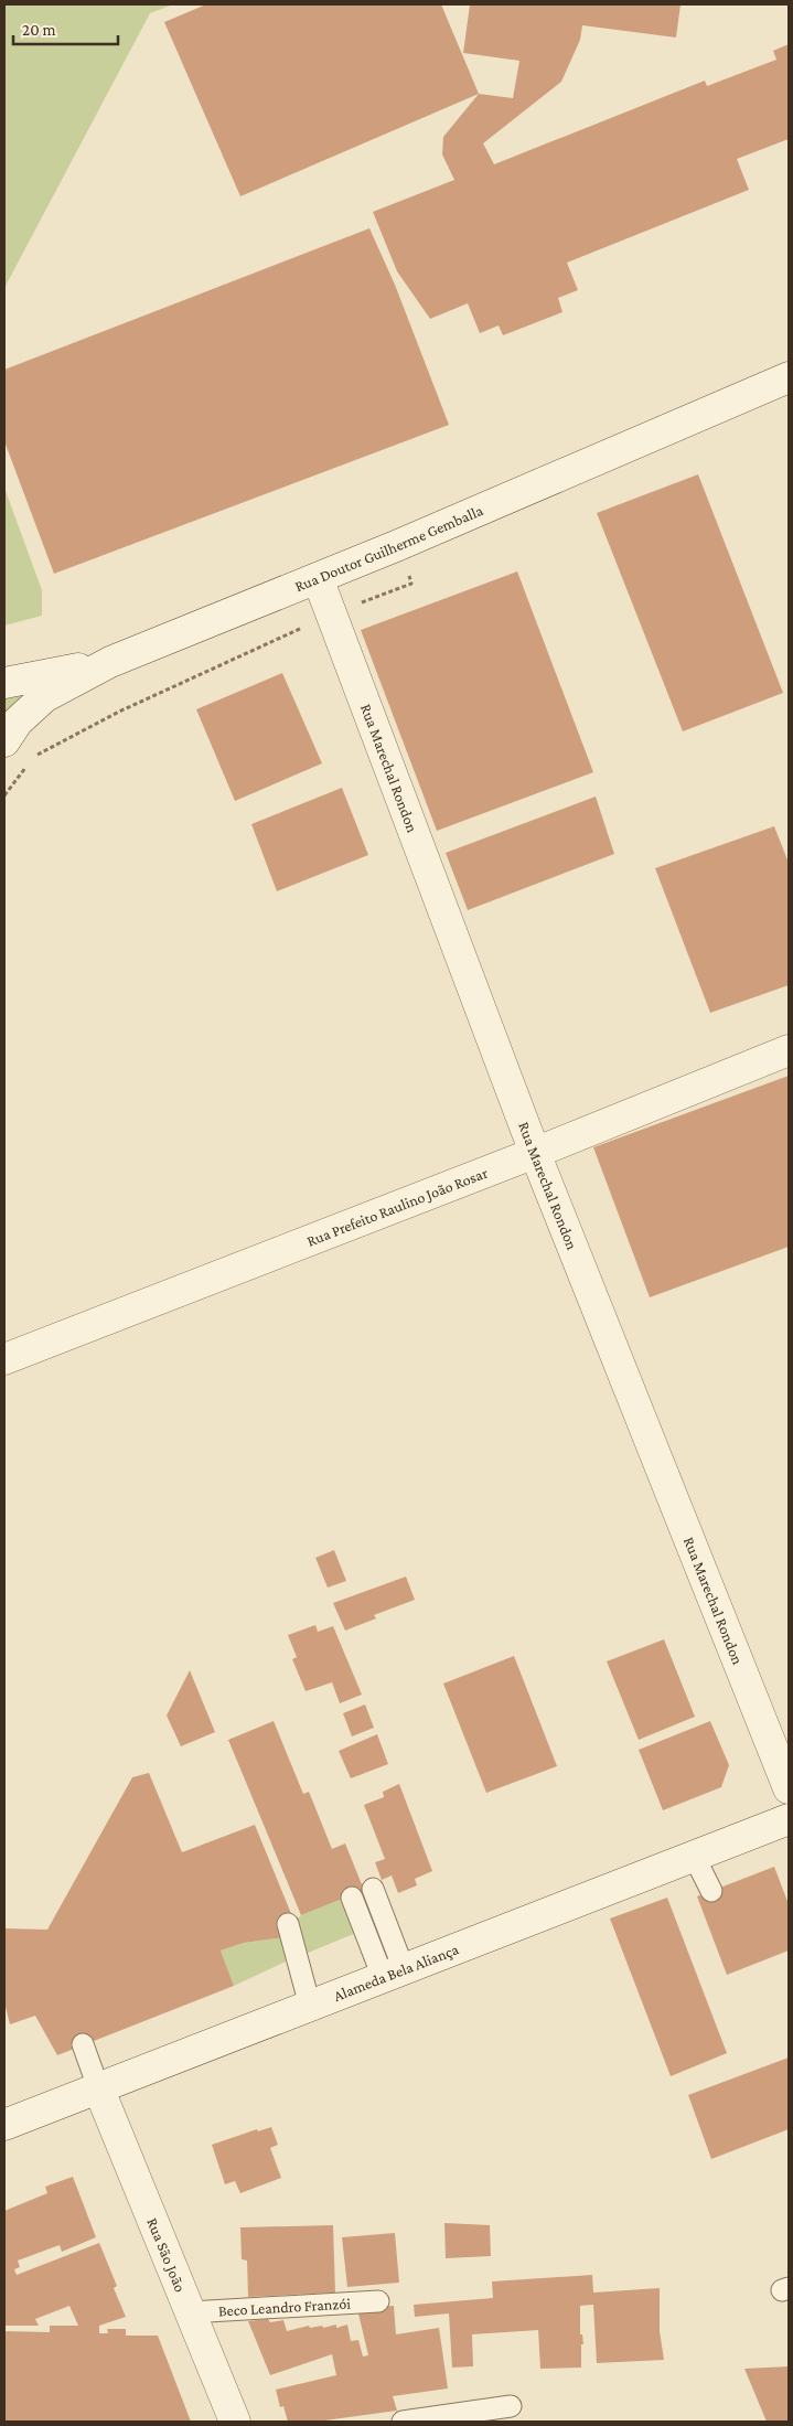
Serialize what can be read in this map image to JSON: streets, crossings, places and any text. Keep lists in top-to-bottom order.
{
  "streets": {
    "street": [
      "Rua Doutor Guilherme Gemballa",
      "Rua Marechal Rondon",
      "Rua Prefeito Raulino João Rosar",
      "Alameda Bela Aliança",
      "Rua São João"
    ],
    "lane": ["Beco Leandro Franzói"]
  },
  "crossings": [
    ["Rua Doutor Guilherme Gemballa", "Rua Marechal Rondon"],
    ["Rua Marechal Rondon", "Rua Prefeito Raulino João Rosar"],
    ["Alameda Bela Aliança", "Rua São João"],
    ["Rua São João", "Beco Leandro Franzói"]
  ],
  "scale_bar": "20 m"
}
